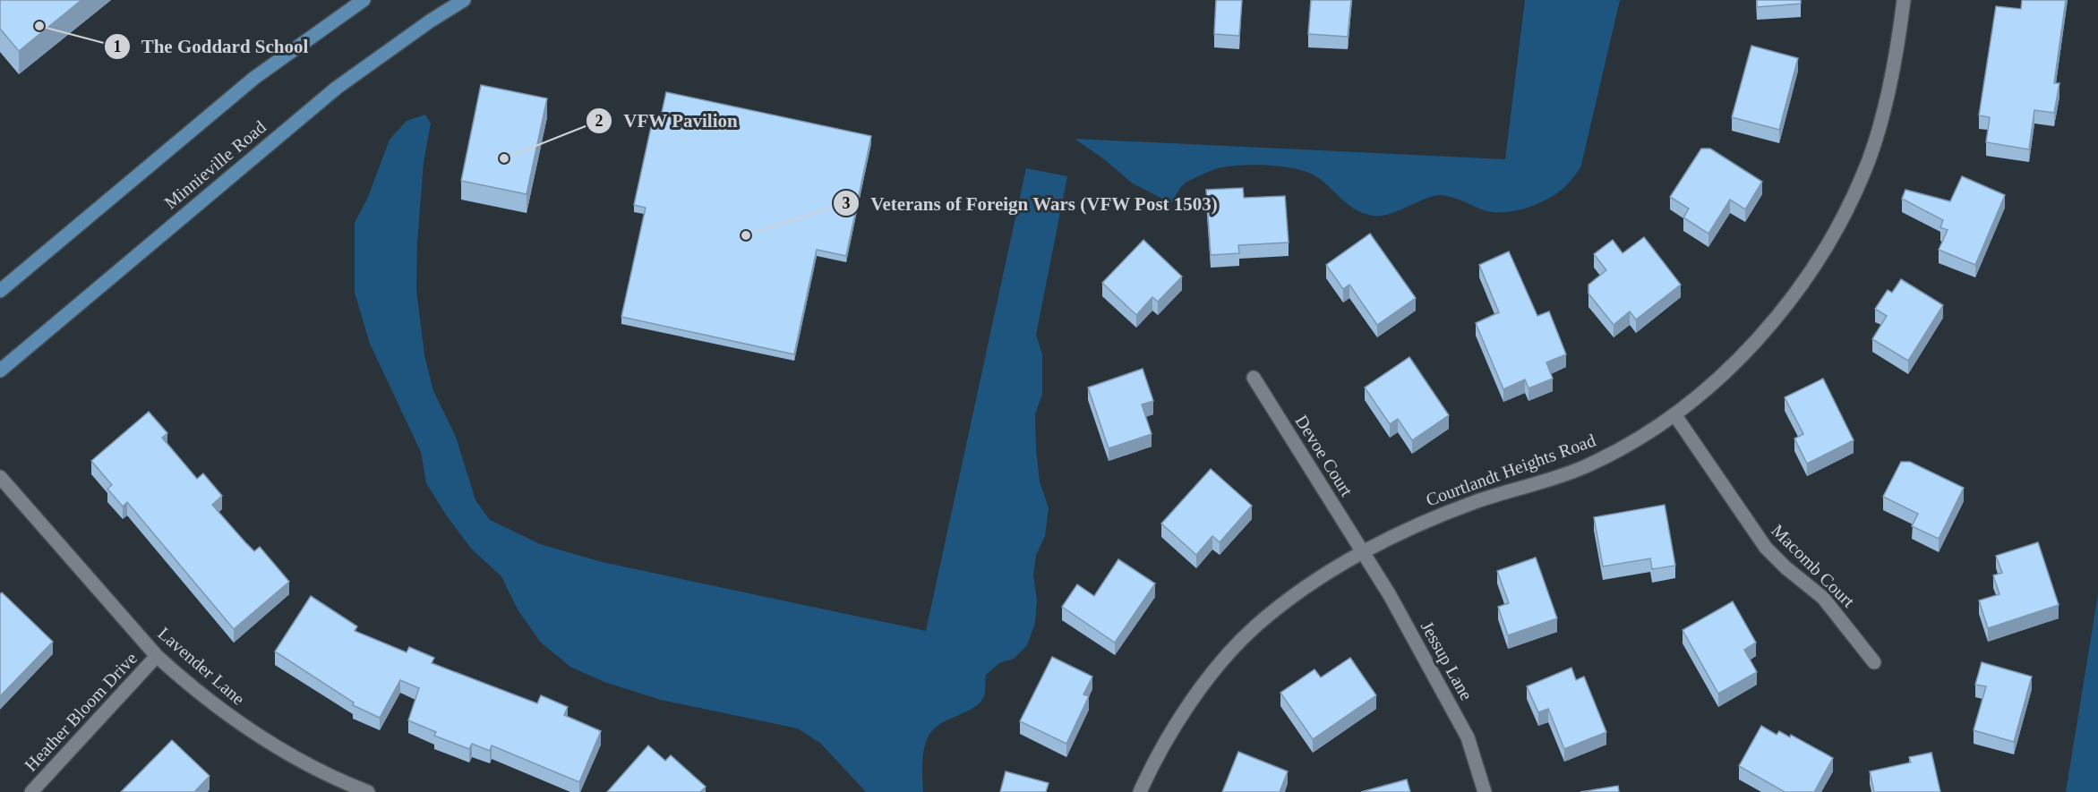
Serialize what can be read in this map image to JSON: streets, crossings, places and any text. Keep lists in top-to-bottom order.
{
  "streets": {
    "main road": ["Minnieville Road"],
    "street": [
      "Devoe Court",
      "Courtlandt Heights Road",
      "Macomb Court",
      "Jessup Lane",
      "Lavender Lane",
      "Heather Bloom Drive"
    ]
  },
  "crossings": [
    ["Devoe Court", "Courtlandt Heights Road"],
    ["Devoe Court", "Jessup Lane"],
    ["Courtlandt Heights Road", "Macomb Court"],
    ["Courtlandt Heights Road", "Jessup Lane"],
    ["Lavender Lane", "Heather Bloom Drive"]
  ],
  "places": ["The Goddard School", "VFW Pavilion", "Veterans of Foreign Wars (VFW Post 1503)"]
}
